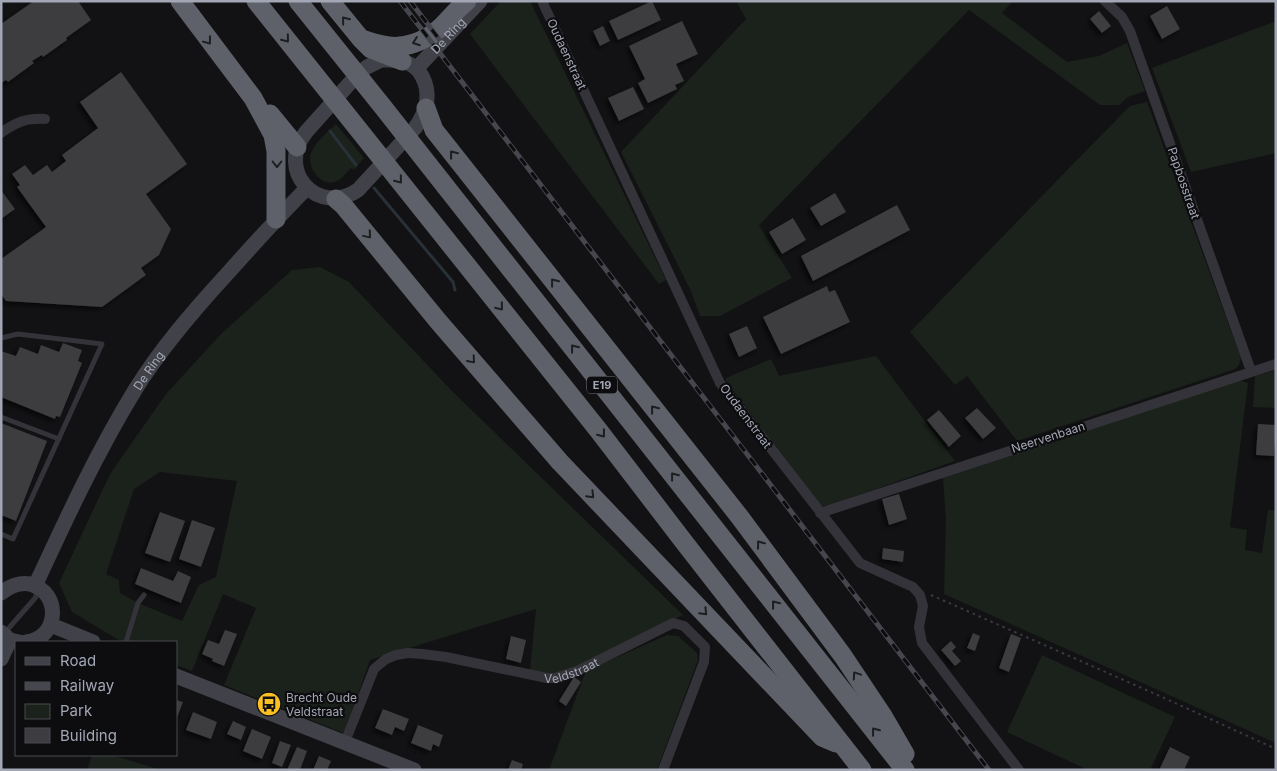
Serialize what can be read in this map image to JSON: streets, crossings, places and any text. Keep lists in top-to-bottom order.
{
  "streets": {
    "highway": ["E19"],
    "main road": ["De Ring"],
    "street": [
      "Oudaenstraat",
      "Papbosstraat",
      "Neervenbaan",
      "Veldstraat"
    ]
  },
  "crossings": [
    ["Oudaenstraat", "Neervenbaan"],
    ["Papbosstraat", "Neervenbaan"]
  ],
  "places": {
    "bus stop": ["Brecht Oude Veldstraat"]
  },
  "legend": [
    "Road",
    "Railway",
    "Park",
    "Building"
  ]
}
